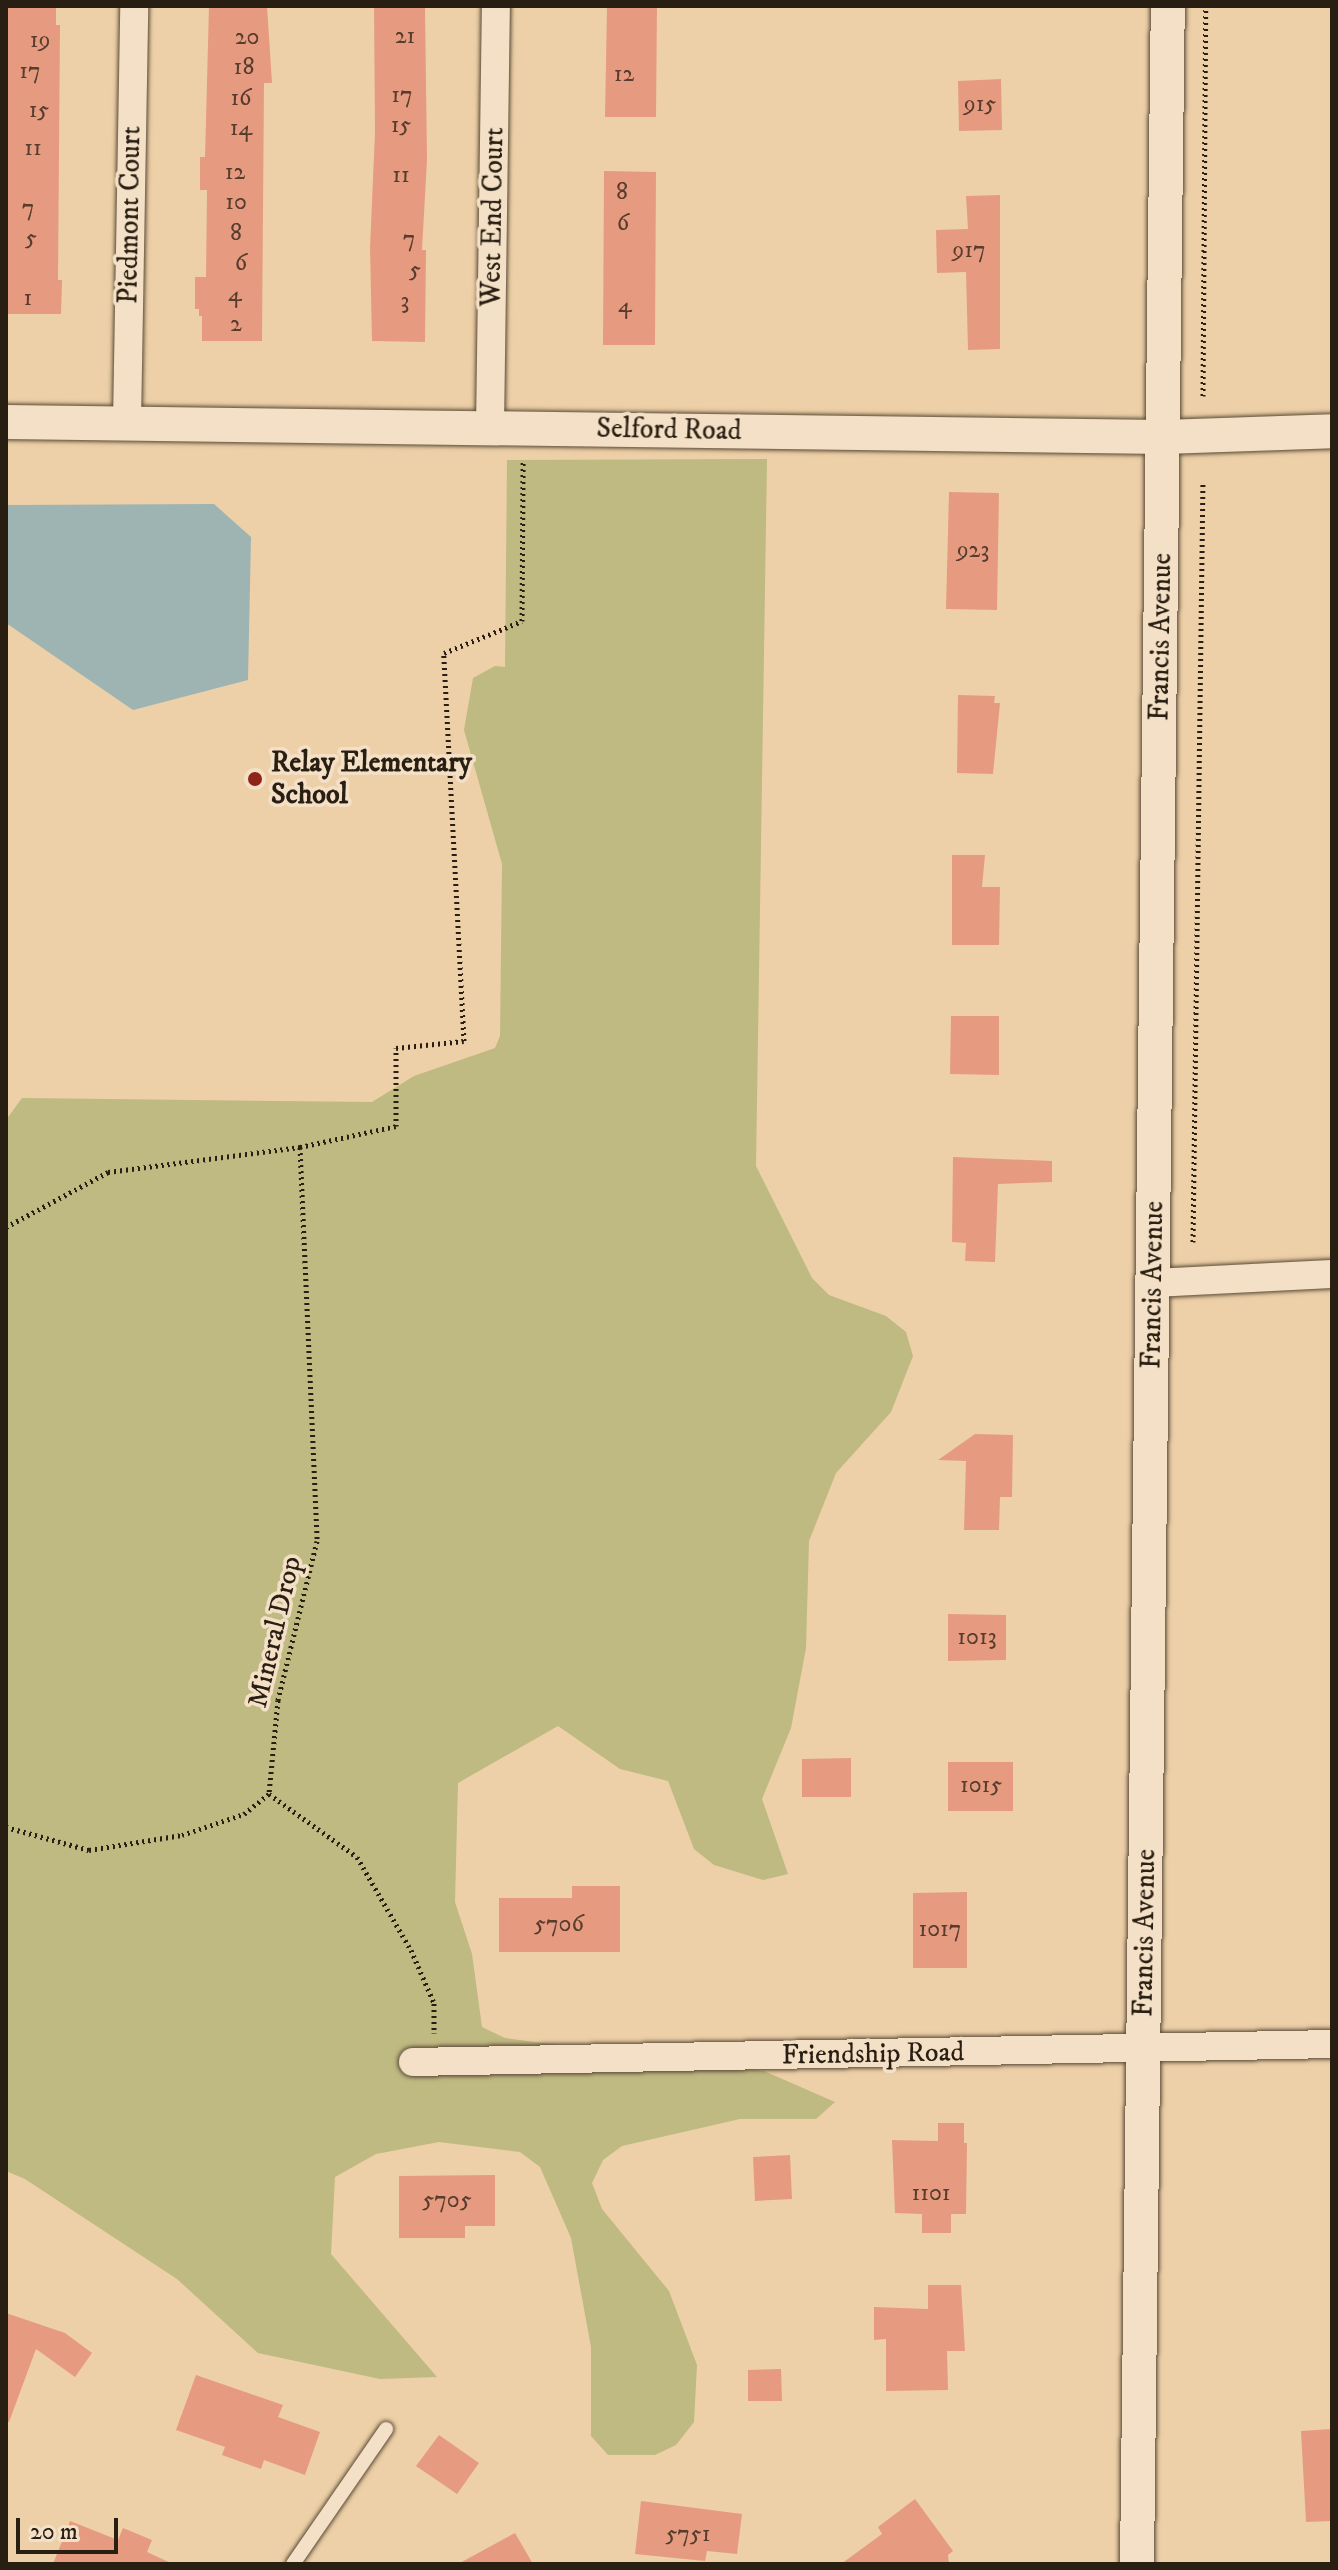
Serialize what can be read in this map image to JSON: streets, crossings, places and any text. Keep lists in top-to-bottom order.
{
  "streets": {
    "street": [
      "Piedmont Court",
      "West End Court",
      "Selford Road",
      "Francis Avenue",
      "Friendship Road"
    ],
    "path": ["Mineral Drop"]
  },
  "crossings": [
    ["Piedmont Court", "Selford Road"],
    ["West End Court", "Selford Road"],
    ["Selford Road", "Francis Avenue"],
    ["Francis Avenue", "Friendship Road"]
  ],
  "places": ["Relay Elementary School"],
  "house_numbers": [
    "21",
    "20",
    "19",
    "18",
    "17",
    "12",
    "17",
    "16",
    "915",
    "15",
    "15",
    "14",
    "11",
    "12",
    "11",
    "8",
    "10",
    "7",
    "6",
    "8",
    "5",
    "7",
    "917",
    "6",
    "5",
    "4",
    "1",
    "3",
    "4",
    "2",
    "923",
    "1013",
    "1015",
    "5706",
    "1017",
    "1101",
    "5705",
    "5751"
  ],
  "scale_bar": "20 m"
}
